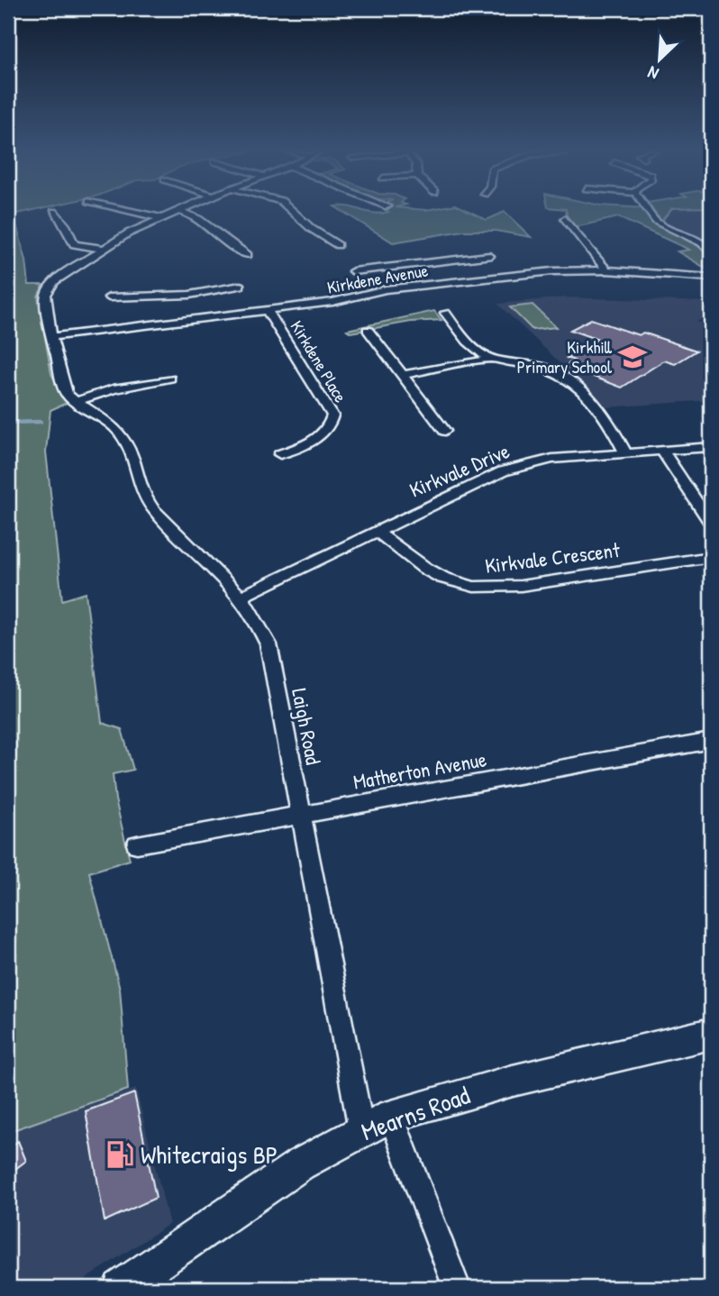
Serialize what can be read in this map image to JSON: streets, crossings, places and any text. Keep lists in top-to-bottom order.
{
  "streets": {
    "street": [
      "Kirkdene Avenue",
      "Kirkdene Place",
      "Kirkvale Drive",
      "Kirkvale Crescent",
      "Laigh Road",
      "Matherton Avenue",
      "Mearns Road"
    ]
  },
  "crossings": [
    ["Kirkdene Avenue", "Kirkdene Place"],
    ["Kirkdene Avenue", "Laigh Road"],
    ["Kirkvale Drive", "Kirkvale Crescent"],
    ["Kirkvale Drive", "Laigh Road"],
    ["Laigh Road", "Matherton Avenue"],
    ["Laigh Road", "Mearns Road"]
  ],
  "places": {
    "school or university": ["Kirkhill Primary School"],
    "fuel station": ["Whitecraigs BP"]
  },
  "north": "bottom left"
}
